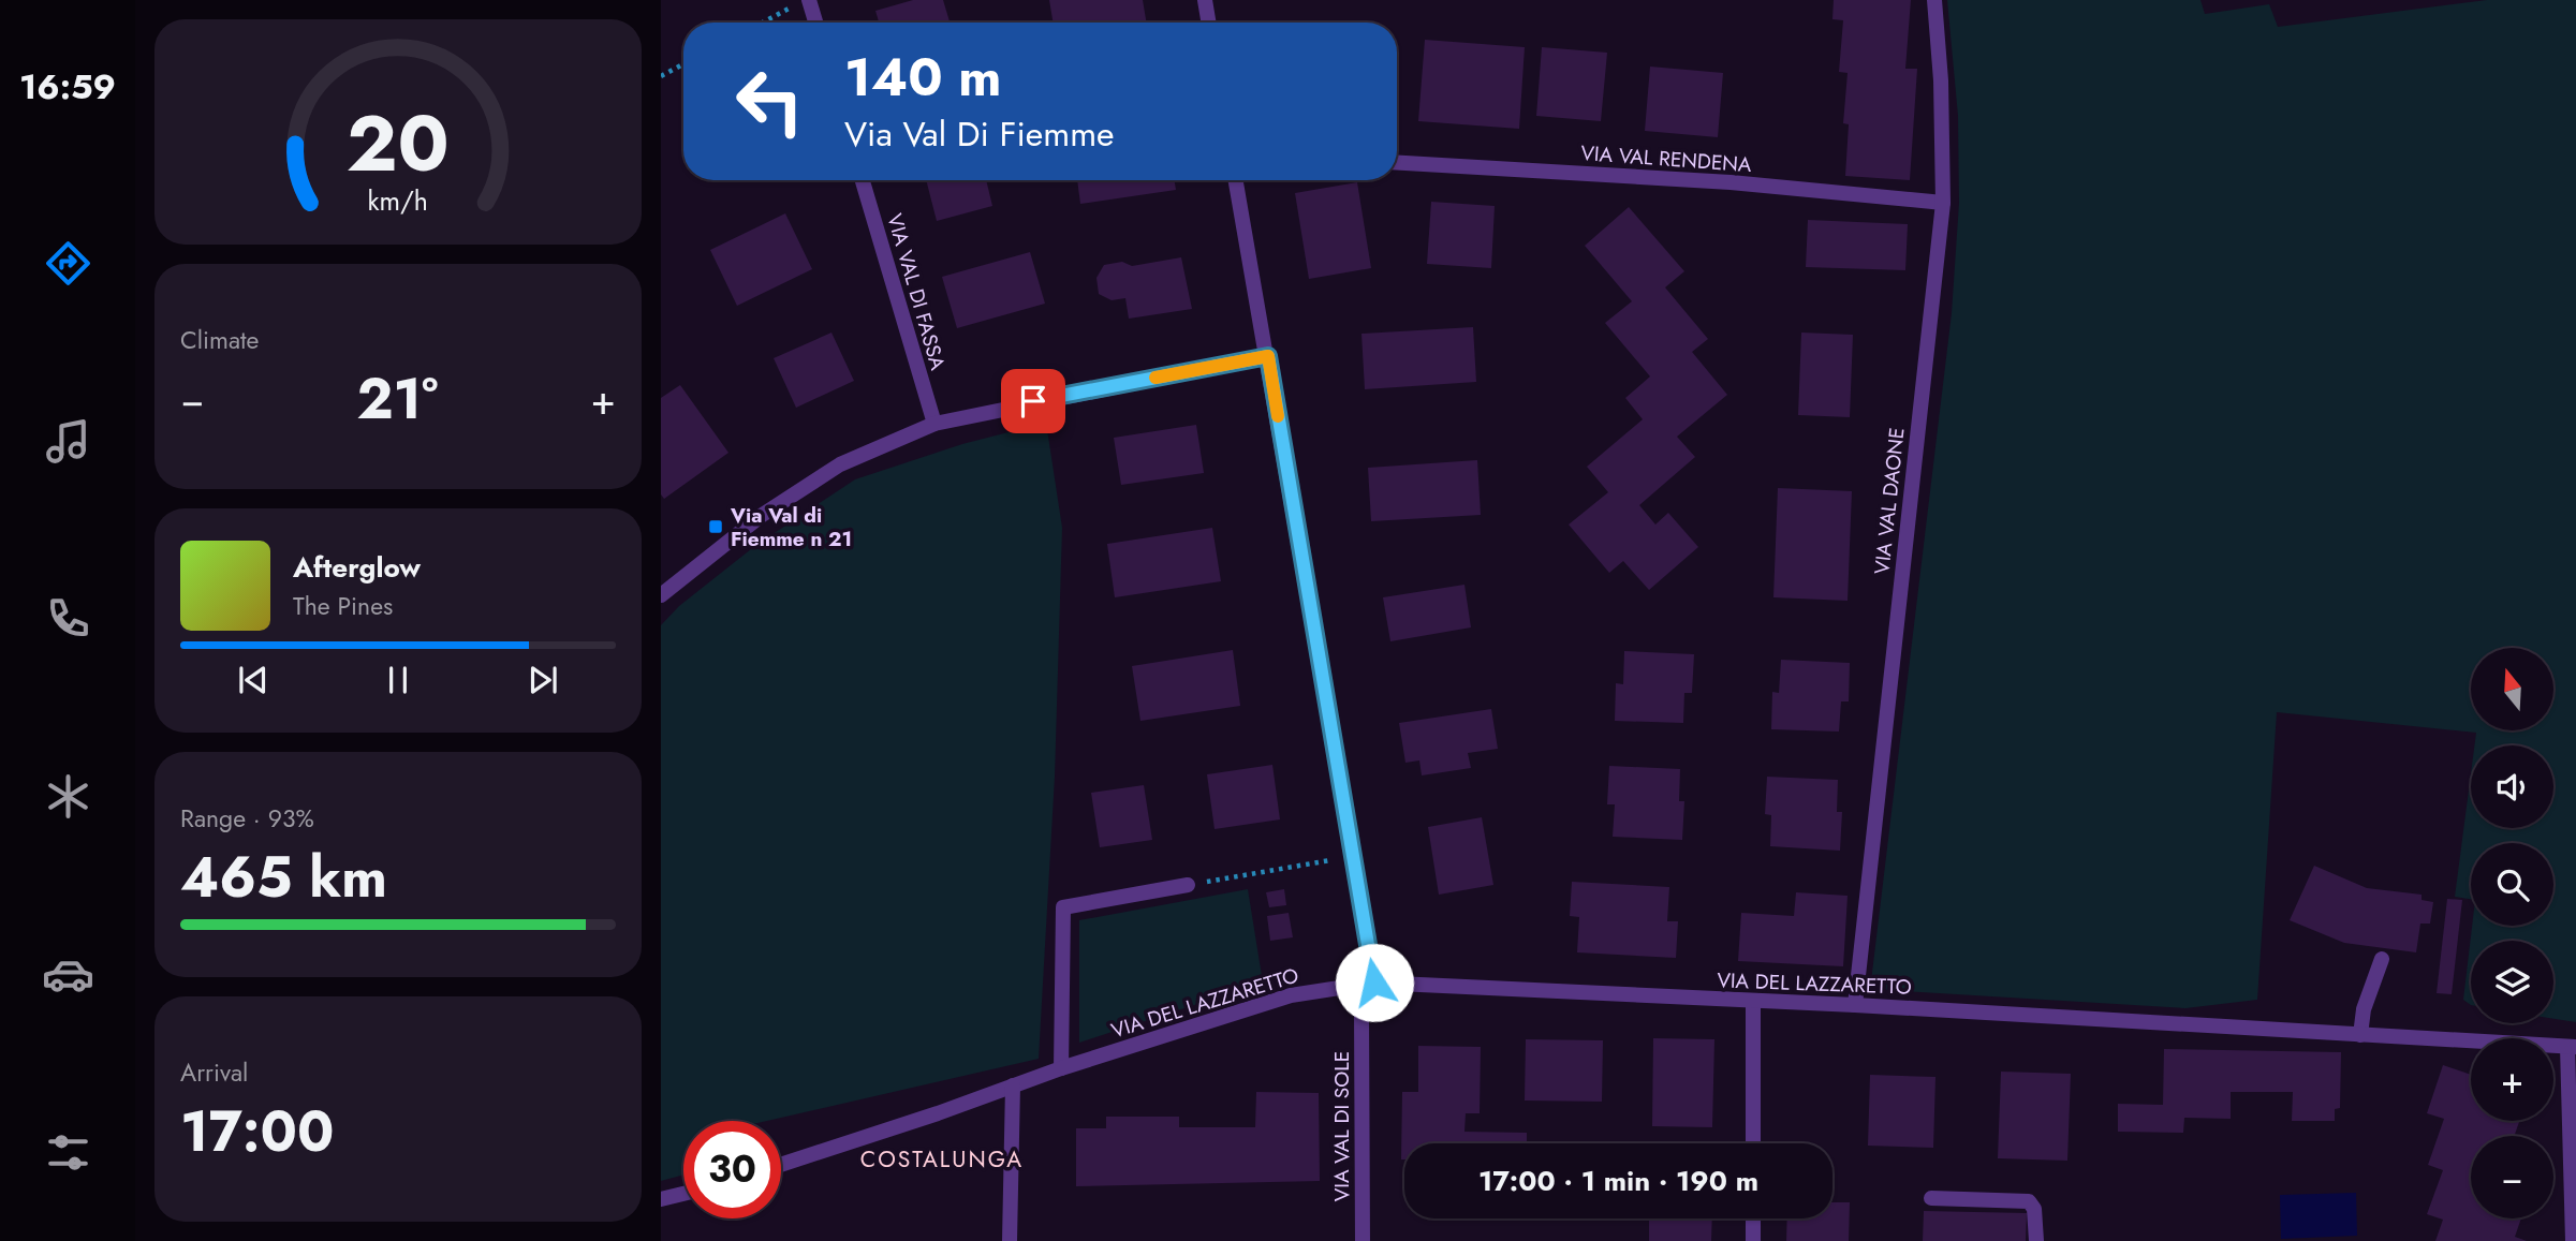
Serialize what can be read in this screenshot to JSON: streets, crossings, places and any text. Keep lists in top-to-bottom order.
{
  "streets": {
    "street": [
      "VIA VAL RENDENA",
      "VIA VAL DI FASSA",
      "VIA VAL DAONE",
      "VIA DEL LAZZARETTO",
      "VIA VAL DI SOLE"
    ]
  },
  "crossings": [
    ["VIA VAL RENDENA", "VIA VAL DAONE"],
    ["VIA VAL DAONE", "VIA DEL LAZZARETTO"],
    ["VIA DEL LAZZARETTO", "VIA VAL DI SOLE"]
  ],
  "districts": ["COSTALUNGA"],
  "places": {
    "transit": ["Via Val di Fiemme n 21"]
  },
  "north": "top",
  "page": {
    "tabs": "16:59",
    "turn": ["140 m", "Via Val Di Fiemme"],
    "tile": [
      "Climate",
      ["Range · 93%", "465 km"],
      ["Arrival", "17:00"]
    ],
    "heat": ["−", "21°", "+"],
    "song": ["Afterglow", "The Pines"],
    "map_buttons": ["+", "−"],
    "limit": "30",
    "trip": "17:00 · 1 min · 190 m",
    "gauge": ["20", "km/h"]
  }
}
